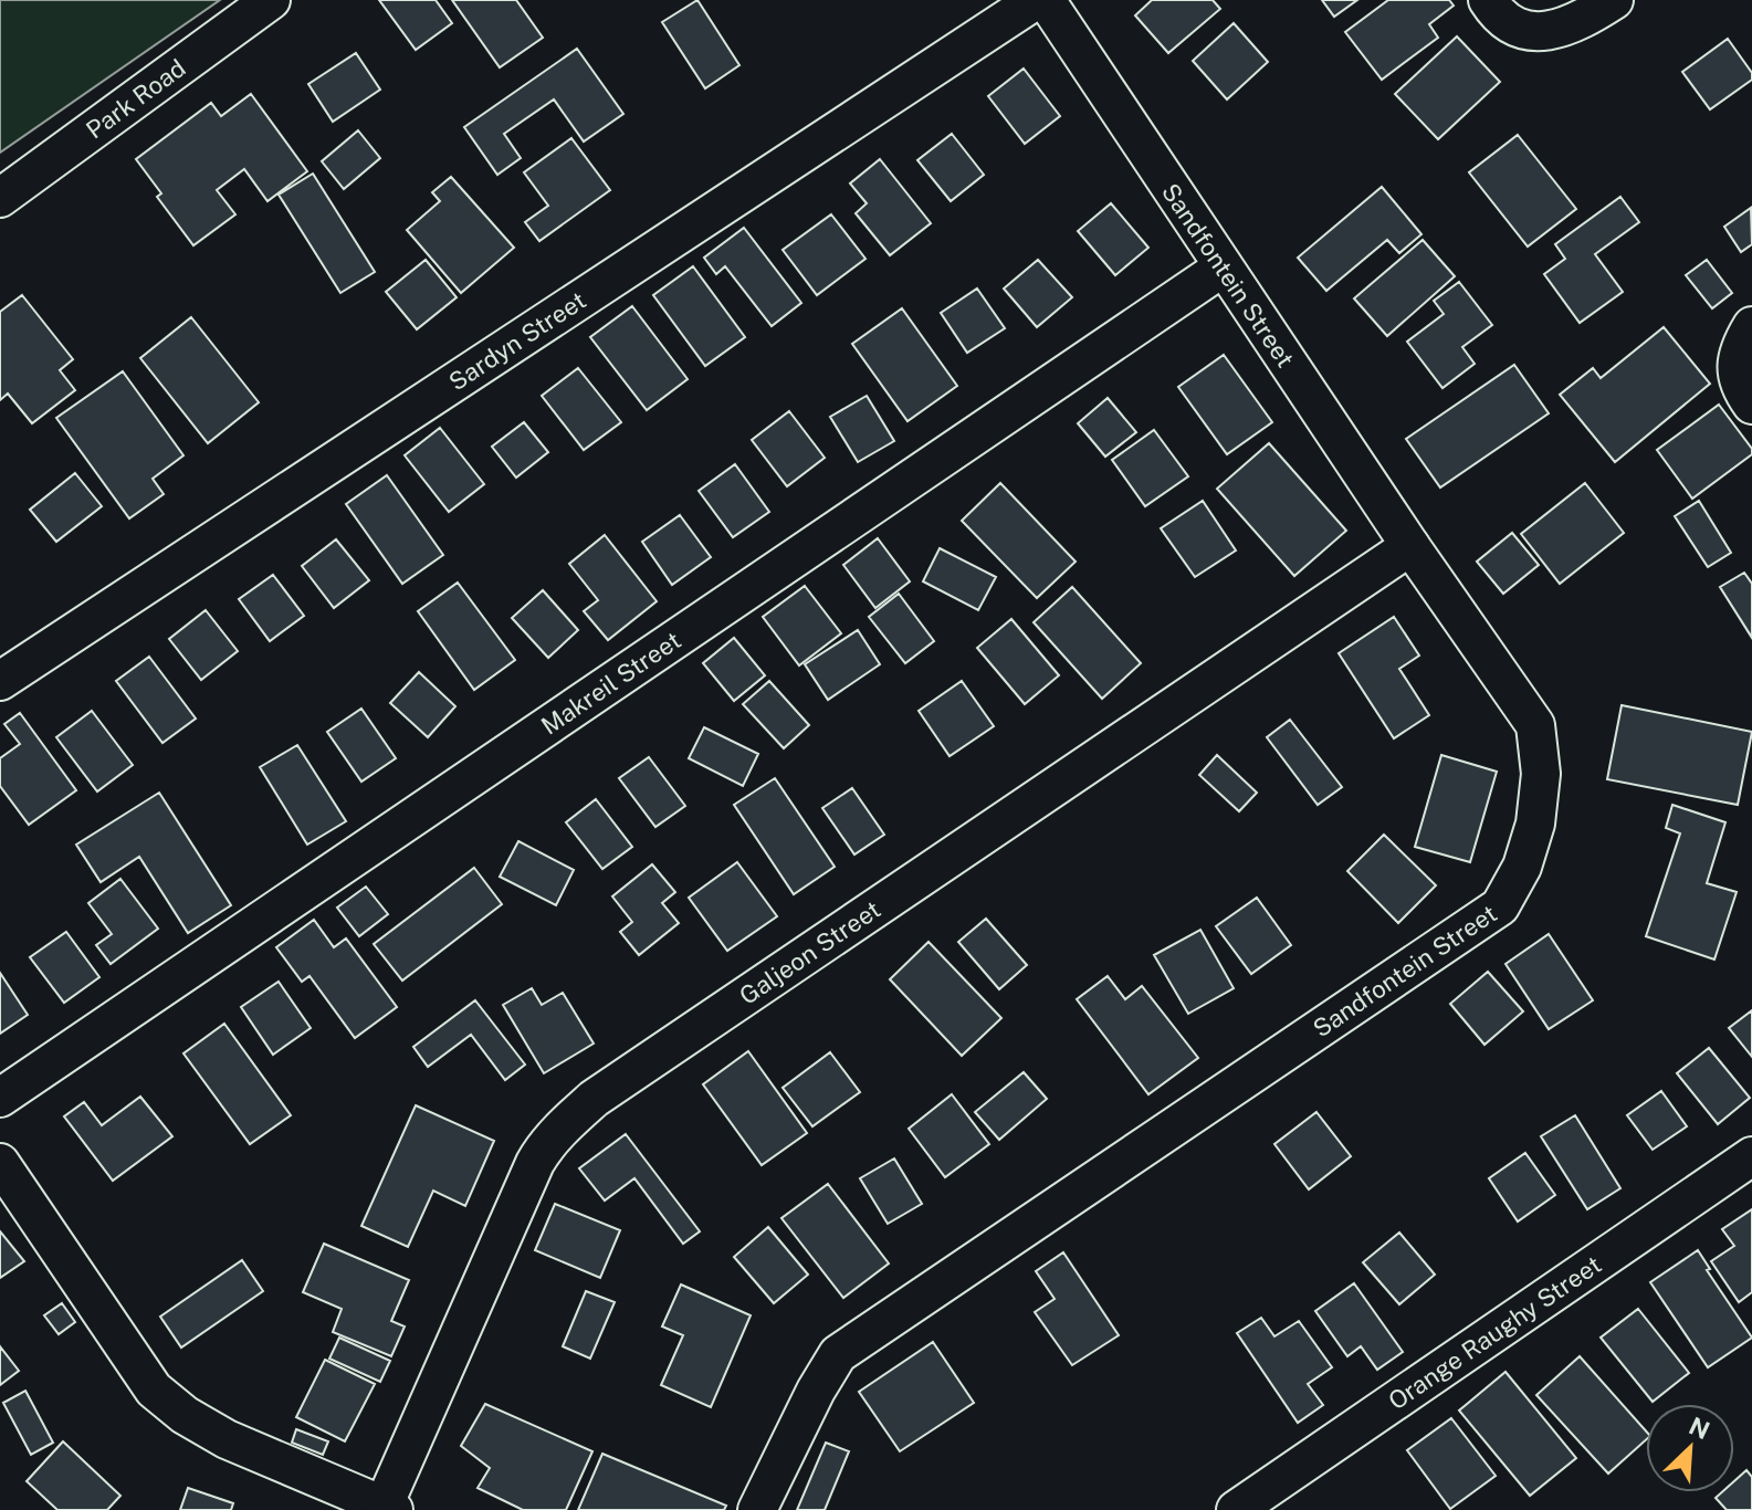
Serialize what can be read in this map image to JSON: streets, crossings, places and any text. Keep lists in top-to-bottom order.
{
  "streets": {
    "street": [
      "Park Road",
      "Sandfontein Street",
      "Sardyn Street",
      "Makreil Street",
      "Galjeon Street",
      "Orange Raughy Street"
    ]
  },
  "crossings": [
    ["Sandfontein Street", "Makreil Street"],
    ["Sandfontein Street", "Galjeon Street"]
  ],
  "north": "top right"
}
